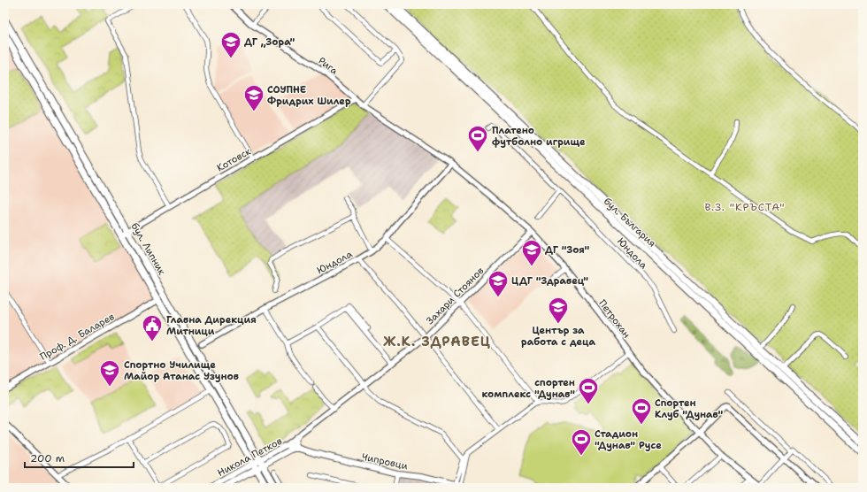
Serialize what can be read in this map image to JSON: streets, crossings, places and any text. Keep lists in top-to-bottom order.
{
  "streets": {
    "main road": [
      "бул. България",
      "бул. Липник",
      "Никола Петков",
      "Чипровци"
    ],
    "street": [
      "Рига",
      "Котовск",
      "Юндола",
      "Захари Стоянов",
      "Петрохан",
      "Проф. Д. Баларев"
    ]
  },
  "crossings": [
    ["Рига", "Котовск"],
    ["Рига", "Юндола"],
    ["Рига", "Петрохан"],
    ["Котовск", "бул. Липник"],
    ["бул. Липник", "Проф. Д. Баларев"],
    ["бул. Липник", "Никола Петков"],
    ["Юндола", "Петрохан"],
    ["Захари Стоянов", "Петрохан"],
    ["Захари Стоянов", "Никола Петков"],
    ["Никола Петков", "Чипровци"]
  ],
  "districts": ["В.З. \"КРЪСТА\"", "Ж.К. ЗДРАВЕЦ"],
  "places": {
    "school or university": [
      "ДГ „Зора\"",
      "СОУПНЕ Фридрих Шилер",
      "ДГ \"Зоя\"",
      "ЦДГ \"Здравец\"",
      "Център за работа с деца",
      "Спортно Училище Майор Атанас Узунов"
    ],
    "sports": [
      "Платено футболно игрище",
      "спортен комплекс \"Дунав\"",
      "Спортен Клуб \"Дунав\"",
      "Стадион \"Дунав\" Русе"
    ],
    "public building": ["Главна Дирекция Митници"]
  },
  "scale_bar": "200 m"
}
